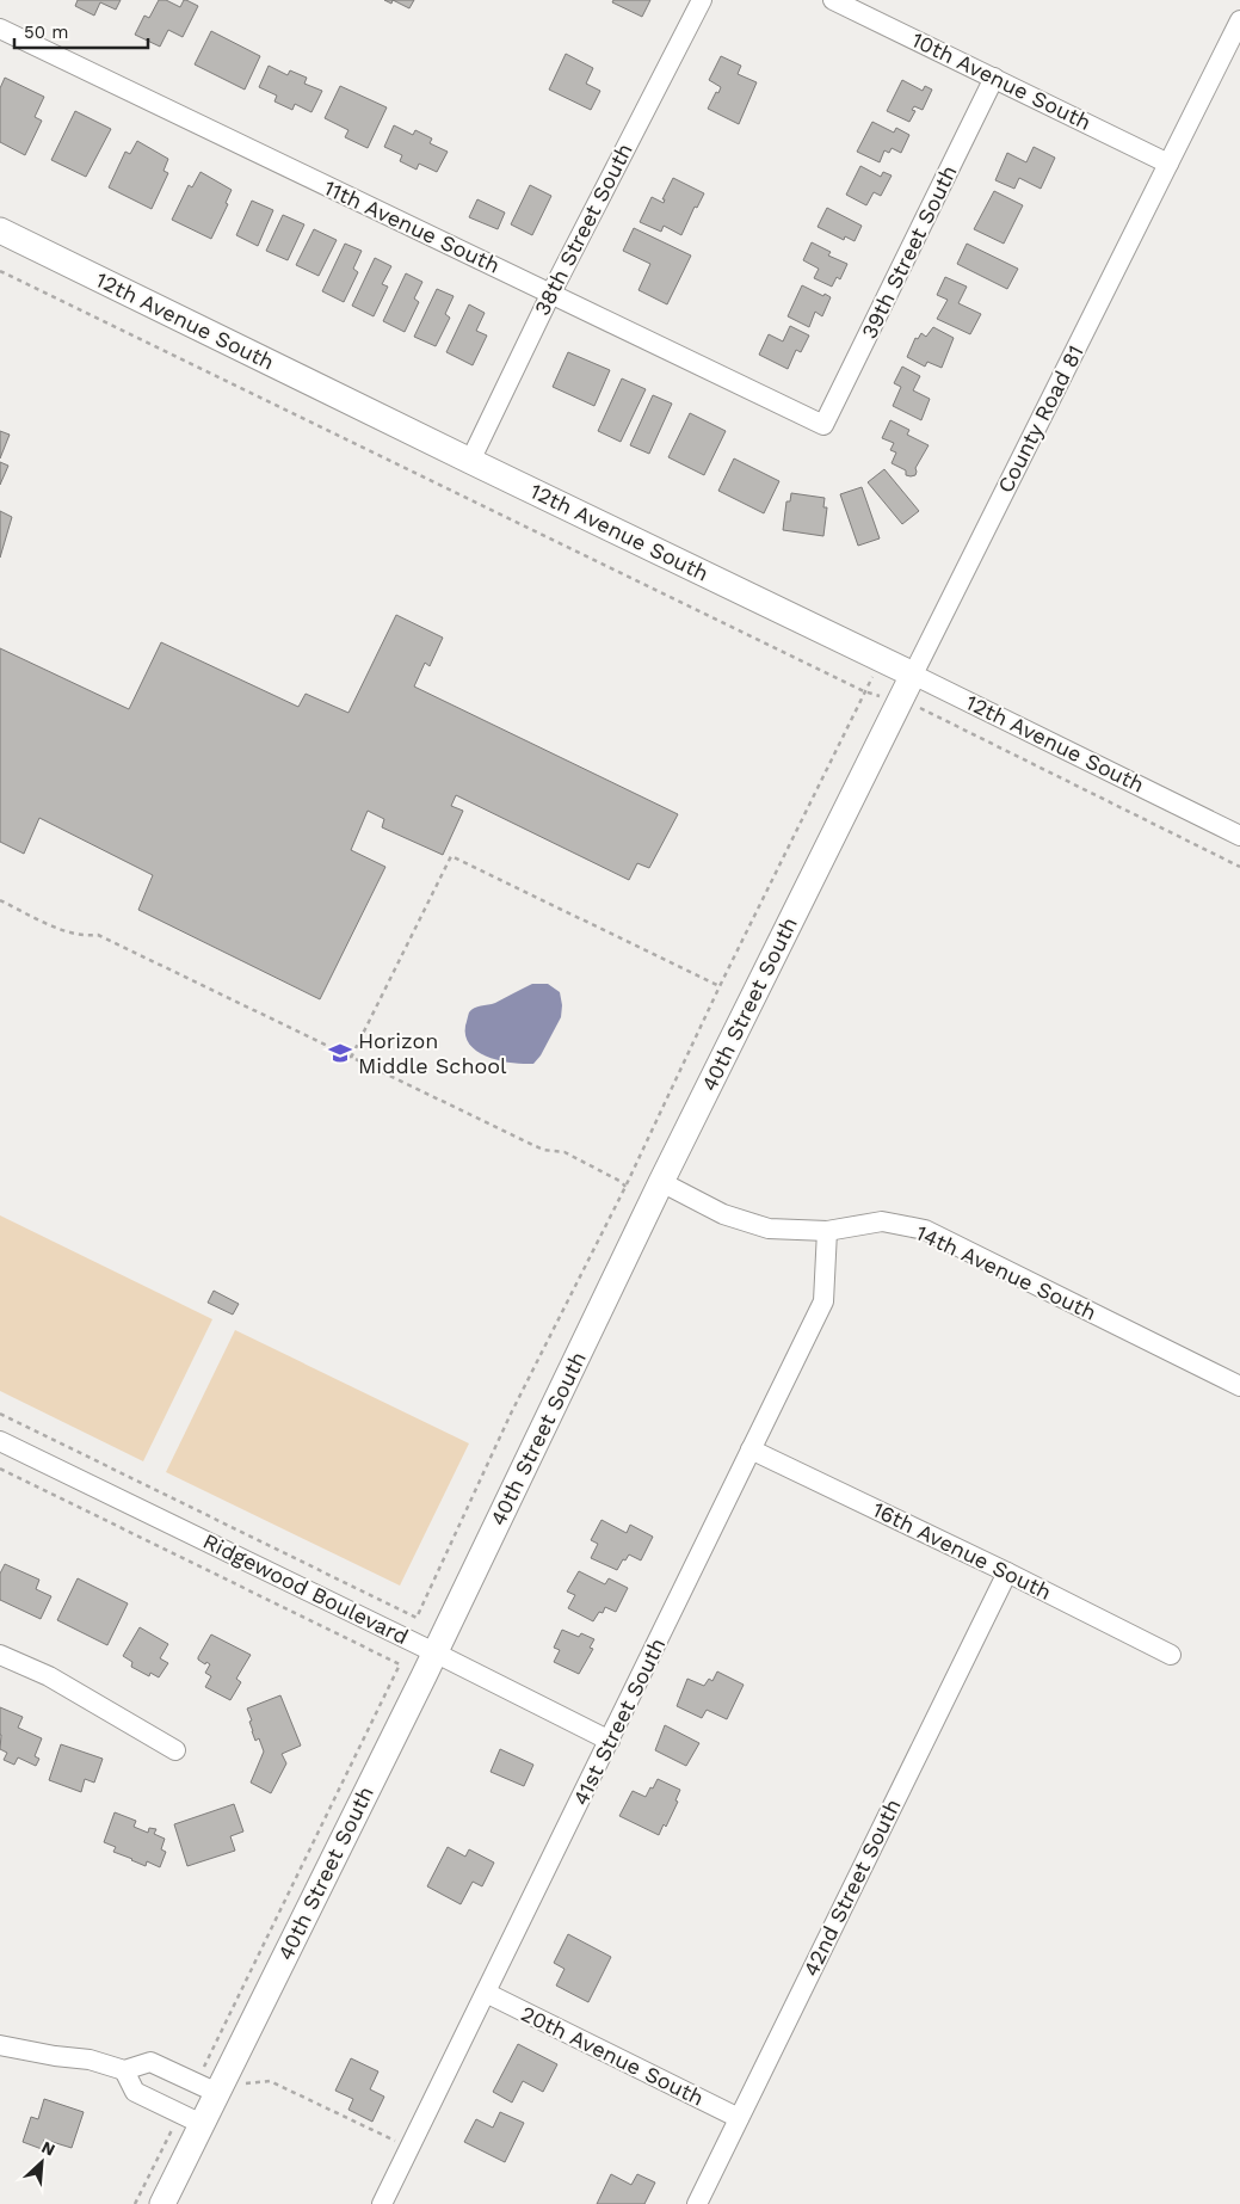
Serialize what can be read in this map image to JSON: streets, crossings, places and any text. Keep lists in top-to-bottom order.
{
  "streets": {
    "street": [
      "10th Avenue South",
      "11th Avenue South",
      "38th Street South",
      "39th Street South",
      "12th Avenue South",
      "County Road 81",
      "40th Street South",
      "14th Avenue South",
      "16th Avenue South",
      "Ridgewood Boulevard",
      "41st Street South",
      "42nd Street South",
      "20th Avenue South"
    ]
  },
  "crossings": [
    ["10th Avenue South", "39th Street South"],
    ["10th Avenue South", "County Road 81"],
    ["11th Avenue South", "38th Street South"],
    ["11th Avenue South", "39th Street South"],
    ["38th Street South", "12th Avenue South"],
    ["12th Avenue South", "County Road 81"],
    ["12th Avenue South", "40th Street South"],
    ["County Road 81", "40th Street South"],
    ["40th Street South", "14th Avenue South"],
    ["40th Street South", "Ridgewood Boulevard"],
    ["14th Avenue South", "41st Street South"],
    ["16th Avenue South", "41st Street South"],
    ["16th Avenue South", "42nd Street South"],
    ["Ridgewood Boulevard", "41st Street South"],
    ["41st Street South", "20th Avenue South"],
    ["42nd Street South", "20th Avenue South"]
  ],
  "places": {
    "school or university": ["Horizon Middle School"]
  },
  "scale_bar": "50 m",
  "north": "top right"
}
